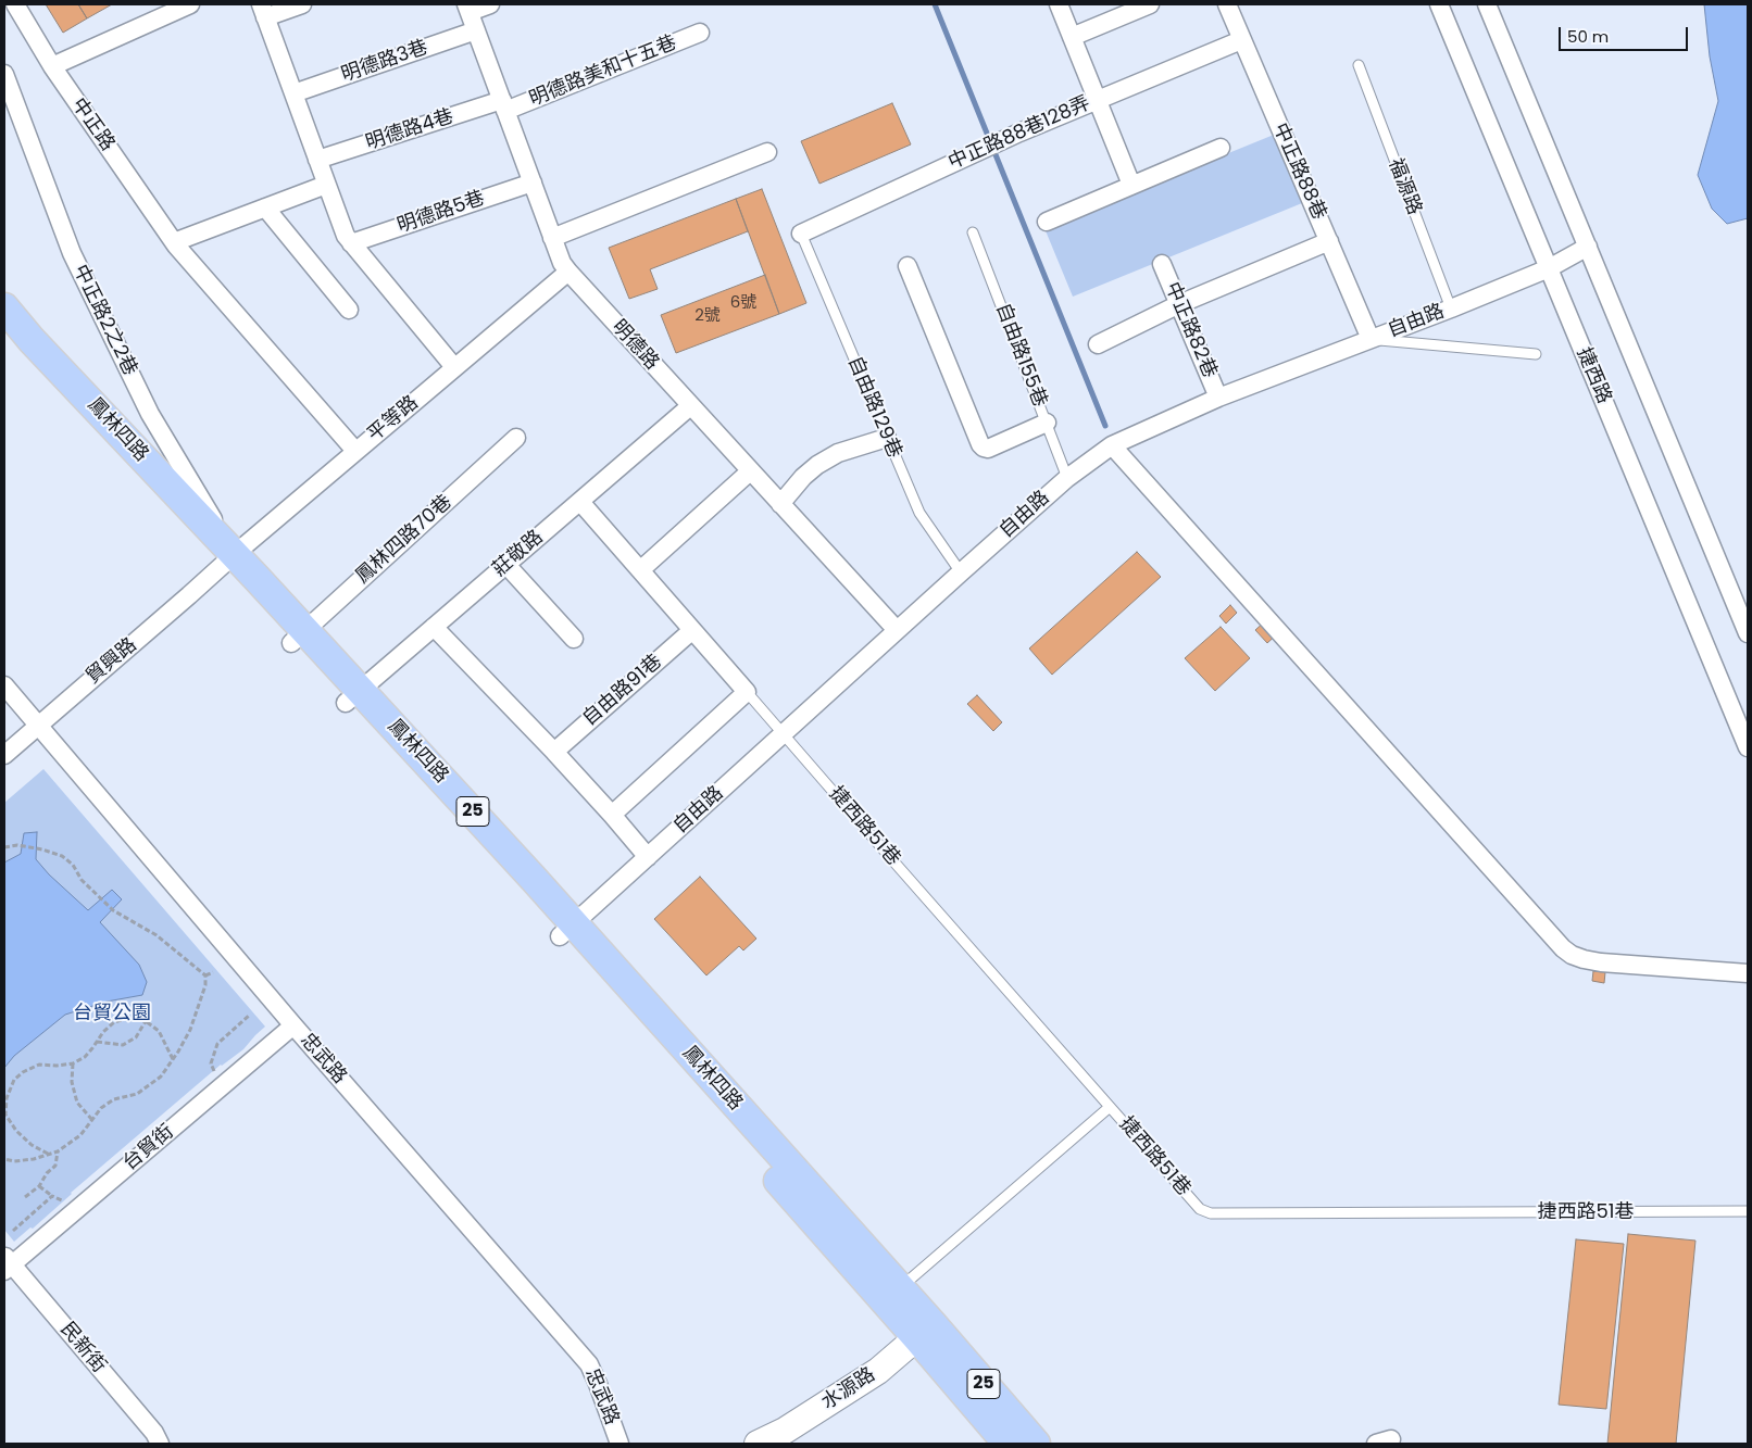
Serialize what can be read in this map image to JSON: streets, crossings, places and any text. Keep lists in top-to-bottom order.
{
  "streets": {
    "main road": ["鳳林四路", "25"],
    "street": [
      "明德路3巷",
      "明德路美和十五巷",
      "中正路",
      "明德路4巷",
      "中正路88巷128弄",
      "中正路88巷",
      "明德路5巷",
      "中正路2之2巷",
      "自由路",
      "中正路82巷",
      "明德路",
      "捷西路",
      "平等路",
      "鳳林四路70巷",
      "莊敬路",
      "貿興路",
      "自由路91巷",
      "忠武路",
      "台貿街",
      "民新街",
      "水源路"
    ],
    "lane": [
      "福源路",
      "自由路155巷",
      "自由路129巷",
      "捷西路51巷"
    ]
  },
  "crossings": [
    ["明德路3巷", "明德路"],
    ["明德路美和十五巷", "明德路4巷"],
    ["明德路美和十五巷", "明德路"],
    ["中正路", "平等路"],
    ["明德路4巷", "明德路"],
    ["中正路88巷128弄", "中正路88巷"],
    ["中正路88巷128弄", "自由路129巷"],
    ["中正路88巷", "自由路"],
    ["福源路", "自由路"],
    ["明德路5巷", "明德路"],
    ["中正路2之2巷", "平等路"],
    ["中正路2之2巷", "鳳林四路"],
    ["中正路2之2巷", "貿興路"],
    ["自由路", "中正路82巷"],
    ["自由路", "明德路"],
    ["自由路", "自由路155巷"],
    ["自由路", "捷西路"],
    ["自由路", "自由路129巷"],
    ["自由路", "鳳林四路"],
    ["自由路", "捷西路51巷"],
    ["明德路", "平等路"],
    ["明德路", "莊敬路"],
    ["平等路", "鳳林四路"],
    ["平等路", "貿興路"],
    ["鳳林四路", "鳳林四路70巷"],
    ["鳳林四路", "莊敬路"],
    ["鳳林四路", "貿興路"],
    ["鳳林四路", "25"],
    ["鳳林四路", "水源路"],
    ["貿興路", "忠武路"],
    ["25", "水源路"],
    ["忠武路", "台貿街"],
    ["台貿街", "民新街"]
  ],
  "parks": ["台貿公園"],
  "house_numbers": ["6號", "2號"],
  "scale_bar": "50 m"
}
